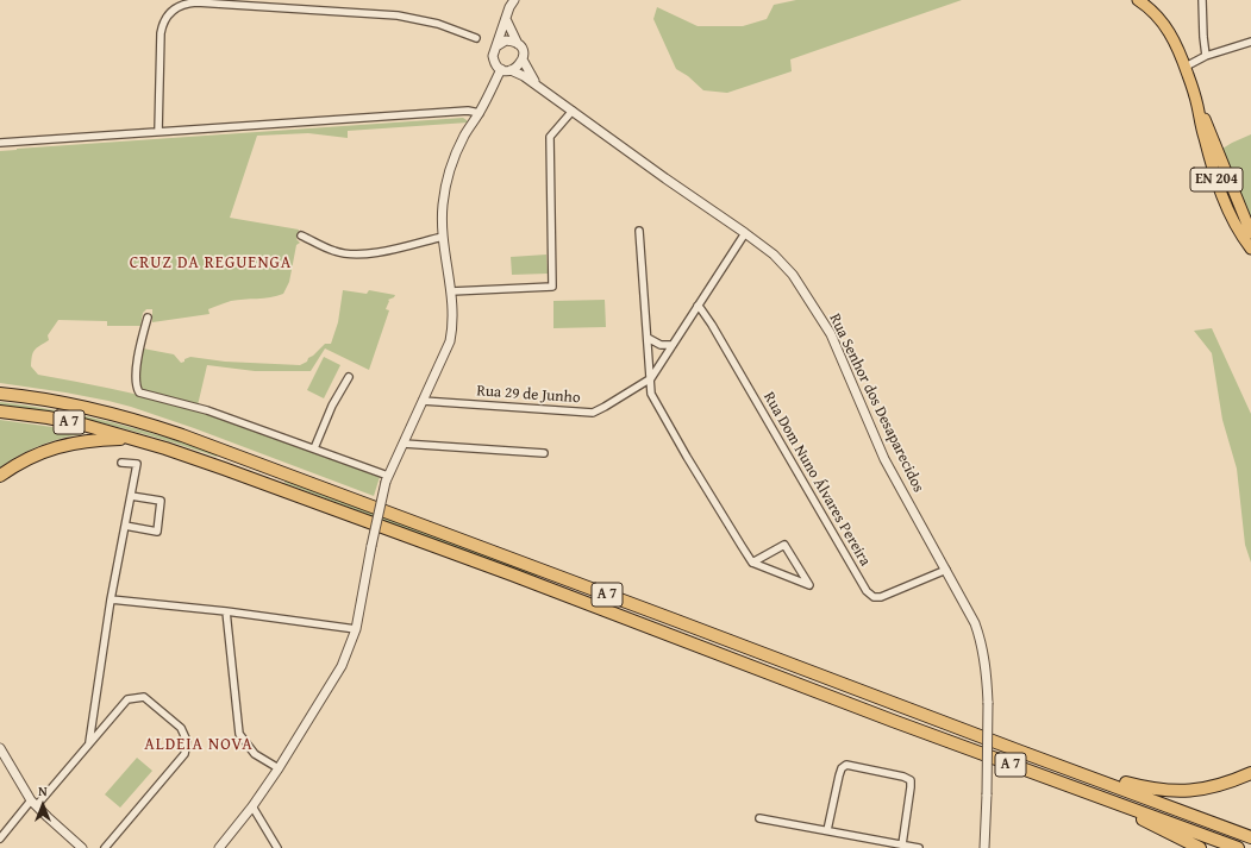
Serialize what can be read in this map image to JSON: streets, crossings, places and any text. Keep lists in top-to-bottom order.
{
  "streets": {
    "highway": ["A 7"],
    "main road": ["EN 204"],
    "street": ["Rua 29 de Junho", "Rua Senhor dos Desaparecidos", "Rua Dom Nuno Álvares Pereira"]
  },
  "crossings": [
    ["Rua Senhor dos Desaparecidos", "Rua Dom Nuno Álvares Pereira"]
  ],
  "districts": ["CRUZ DA REGUENGA", "ALDEIA NOVA"],
  "north": "top"
}
